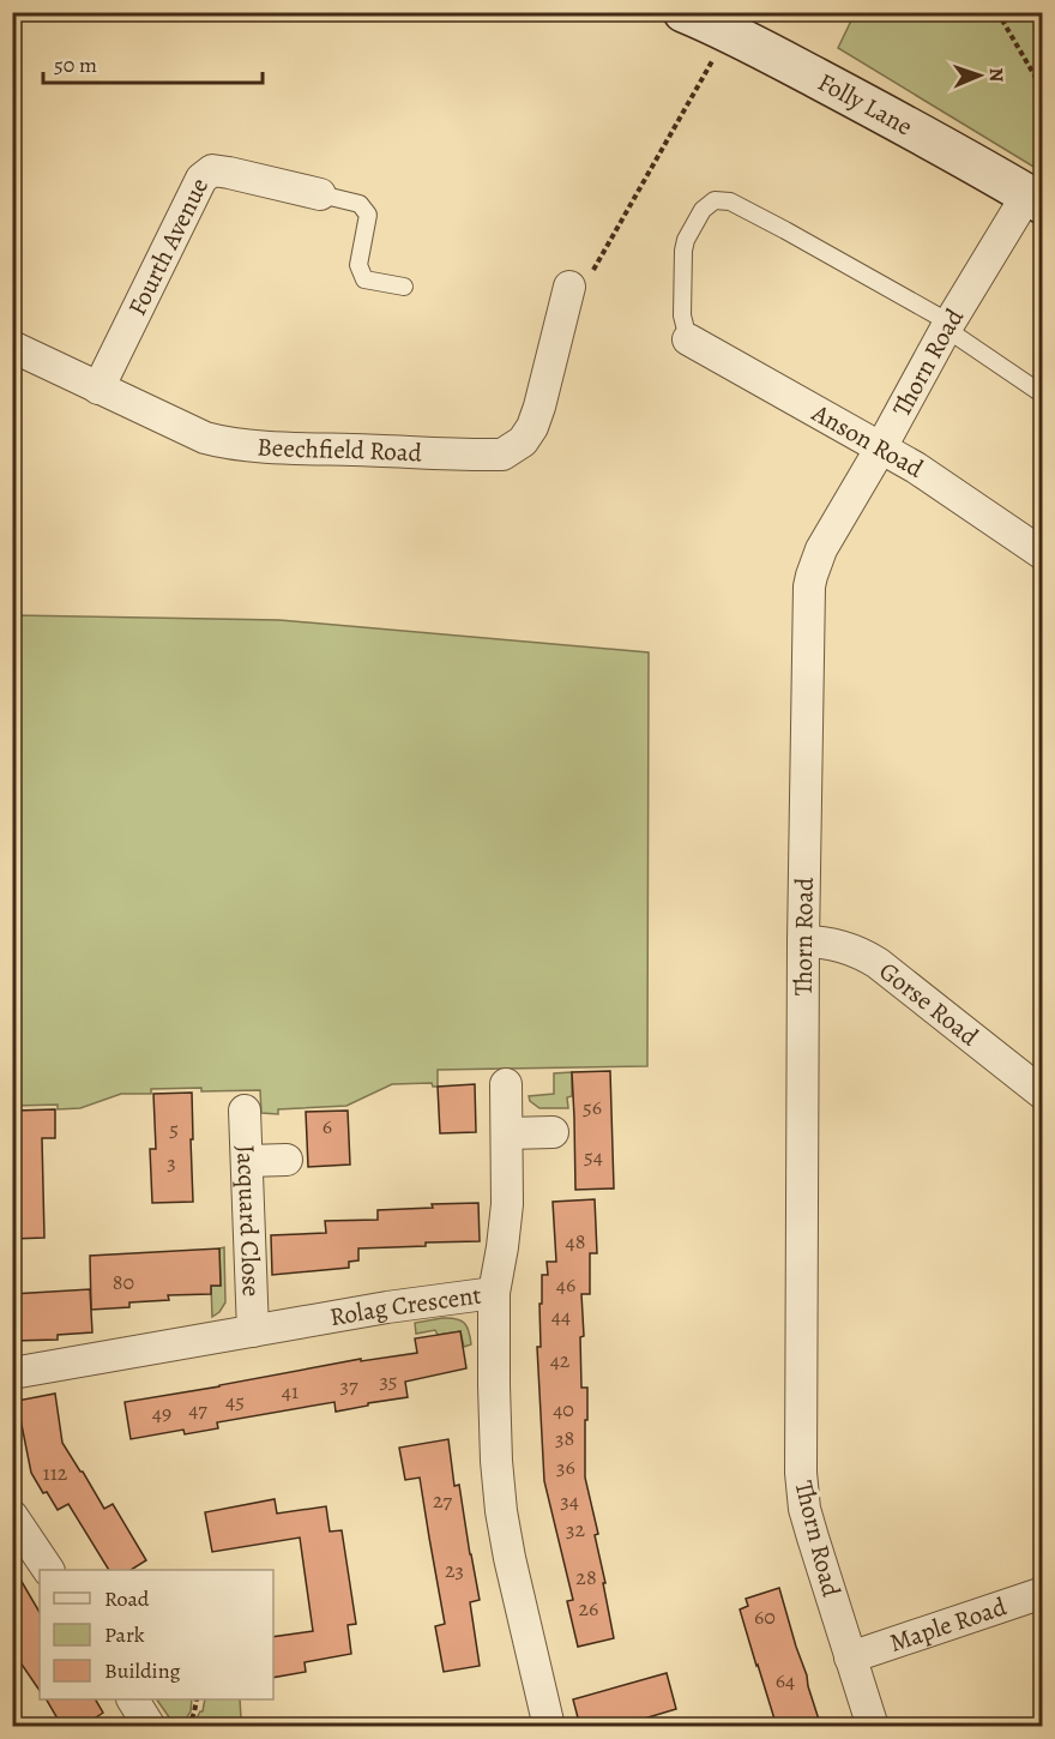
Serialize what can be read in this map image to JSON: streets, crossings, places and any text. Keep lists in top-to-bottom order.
{
  "streets": {
    "main road": ["Folly Lane"],
    "street": [
      "Fourth Avenue",
      "Thorn Road",
      "Anson Road",
      "Beechfield Road",
      "Gorse Road",
      "Jacquard Close",
      "Rolag Crescent",
      "Maple Road"
    ]
  },
  "crossings": [
    ["Folly Lane", "Thorn Road"],
    ["Fourth Avenue", "Beechfield Road"],
    ["Thorn Road", "Anson Road"],
    ["Thorn Road", "Gorse Road"],
    ["Thorn Road", "Maple Road"],
    ["Jacquard Close", "Rolag Crescent"]
  ],
  "house_numbers": [
    "56",
    "6",
    "5",
    "54",
    "3",
    "48",
    "80",
    "46",
    "44",
    "42",
    "35",
    "37",
    "41",
    "45",
    "47",
    "40",
    "49",
    "38",
    "36",
    "112",
    "27",
    "34",
    "32",
    "23",
    "28",
    "26",
    "60",
    "64"
  ],
  "legend": ["Road", "Park", "Building"],
  "scale_bar": "50 m",
  "north": "right"
}
